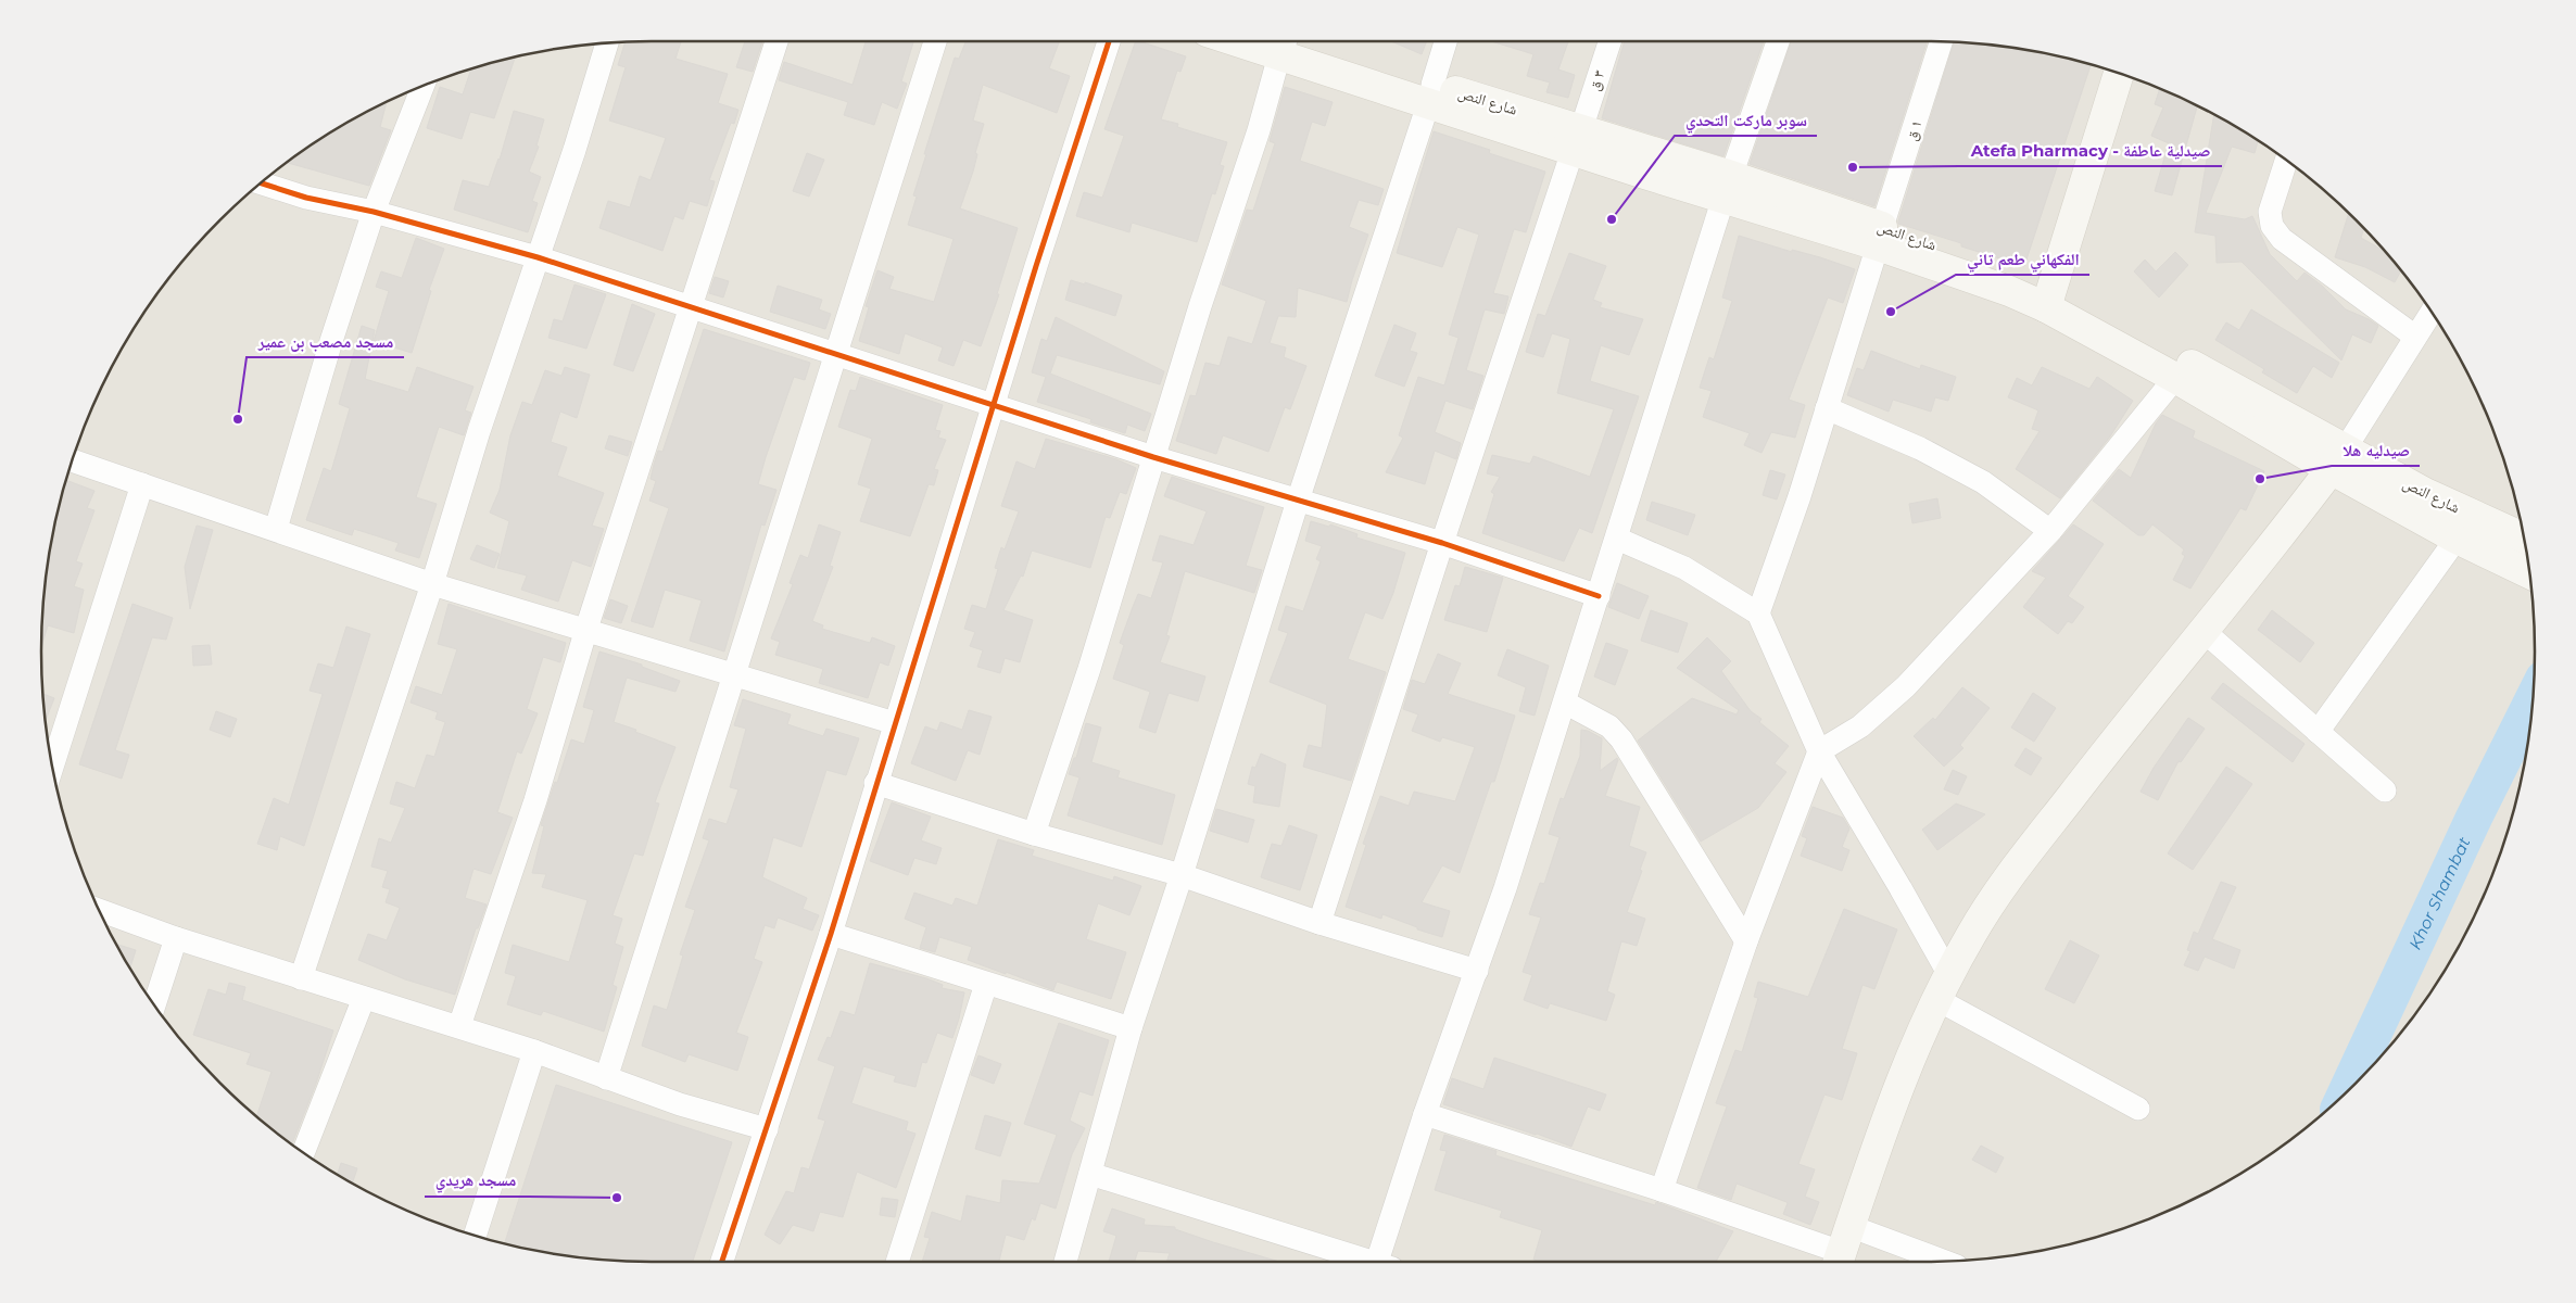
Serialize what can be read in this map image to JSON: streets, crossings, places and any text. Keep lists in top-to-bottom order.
{
  "streets": {
    "main road": ["شارع النص"],
    "street": ["٣ ق", "١ ق"]
  },
  "crossings": [
    ["٣ ق", "شارع النص"],
    ["شارع النص", "١ ق"]
  ],
  "water": ["Khor Shambat"],
  "places": [
    "Atefa Pharmacy - صيدلية عاطفة",
    "سوبر ماركت التحدي",
    "الفكهاني طعم تاني",
    "مسجد مصعب بن عمير",
    "صيدليه هلا",
    "مسجد هريدي"
  ]
}
